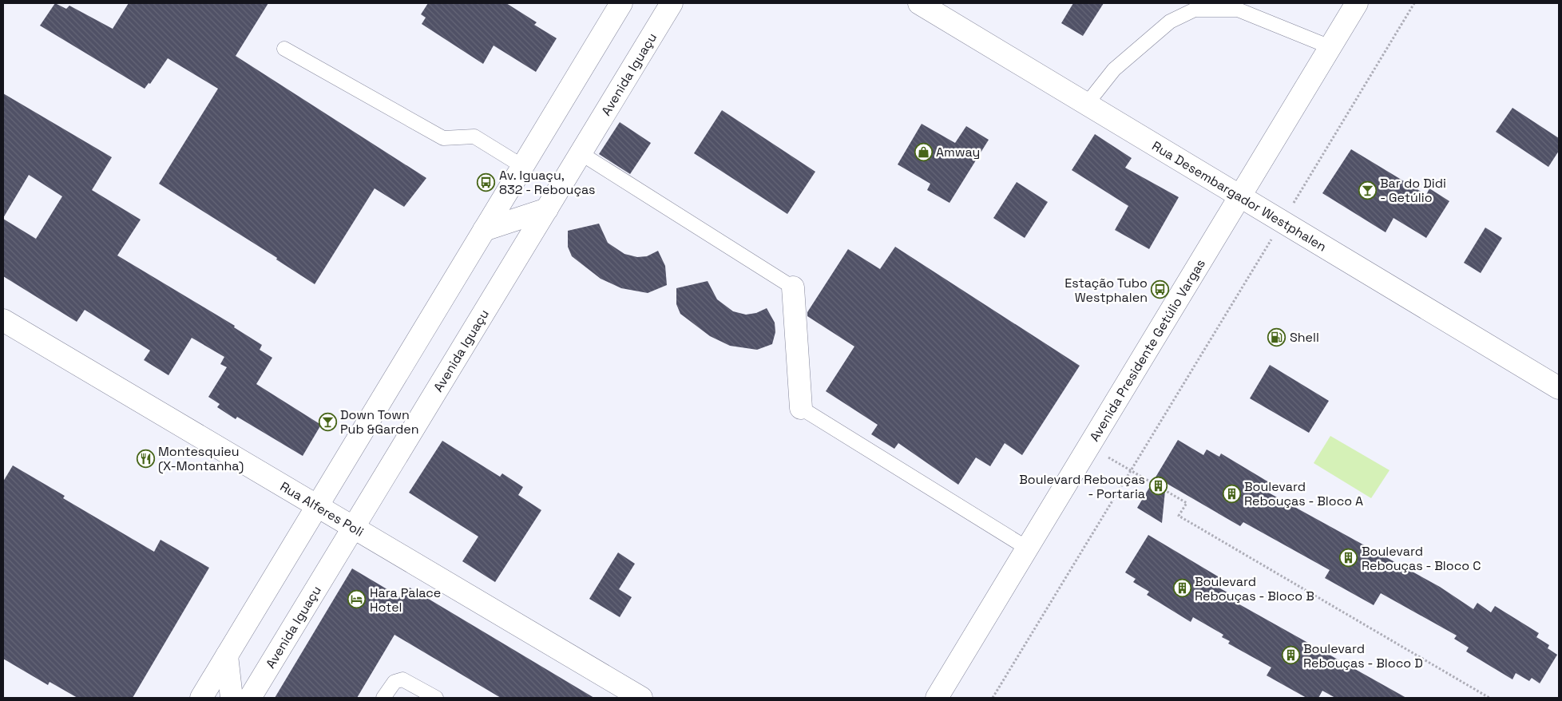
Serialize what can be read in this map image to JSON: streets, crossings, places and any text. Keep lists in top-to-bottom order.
{
  "streets": {
    "main road": [
      "Avenida Iguaçu",
      "Rua Desembargador Westphalen",
      "Avenida Presidente Getúlio Vargas",
      "Rua Alferes Poli"
    ]
  },
  "crossings": [
    ["Avenida Iguaçu", "Rua Alferes Poli"],
    ["Rua Desembargador Westphalen", "Avenida Presidente Getúlio Vargas"]
  ],
  "places": {
    "shop": ["Amway"],
    "bus stop": ["Av. Iguaçu, 832 - Rebouças", "Estação Tubo Westphalen"],
    "bar": ["Bar do Didi - Getúlio", "Down Town Pub &Garden"],
    "fuel station": ["Shell"],
    "restaurant": ["Montesquieu (X-Montanha)"],
    "building": [
      "Boulevard Rebouças - Portaria",
      "Boulevard Rebouças - Bloco A",
      "Boulevard Rebouças - Bloco C",
      "Boulevard Rebouças - Bloco B",
      "Boulevard Rebouças - Bloco D"
    ],
    "hotel": ["Hara Palace Hotel"]
  }
}
